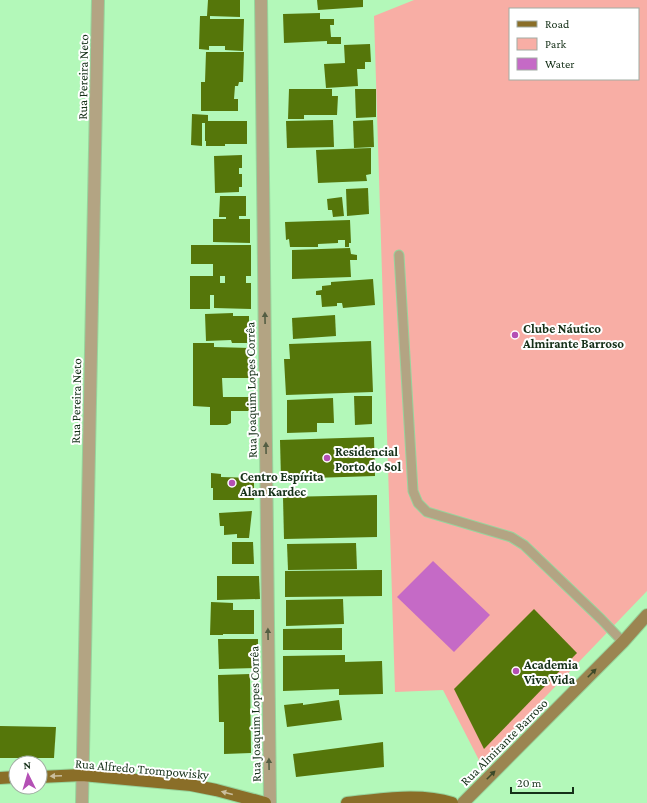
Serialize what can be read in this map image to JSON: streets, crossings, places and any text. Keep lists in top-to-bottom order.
{
  "streets": {
    "main road": ["Rua Alfredo Trompowisky"],
    "street": ["Rua Pereira Neto", "Rua Joaquim Lopes Corrêa", "Rua Almirante Barroso"]
  },
  "crossings": [
    ["Rua Pereira Neto", "Rua Alfredo Trompowisky"]
  ],
  "one_way": ["Rua Joaquim Lopes Corrêa", "Rua Almirante Barroso", "Rua Alfredo Trompowisky"],
  "places": [
    "Clube Náutico Almirante Barroso",
    "Residencial Porto do Sol",
    "Centro Espírita Alan Kardec",
    "Academia Viva Vida"
  ],
  "legend": ["Road", "Park", "Water"],
  "scale_bar": "20 m",
  "north": "top"
}
